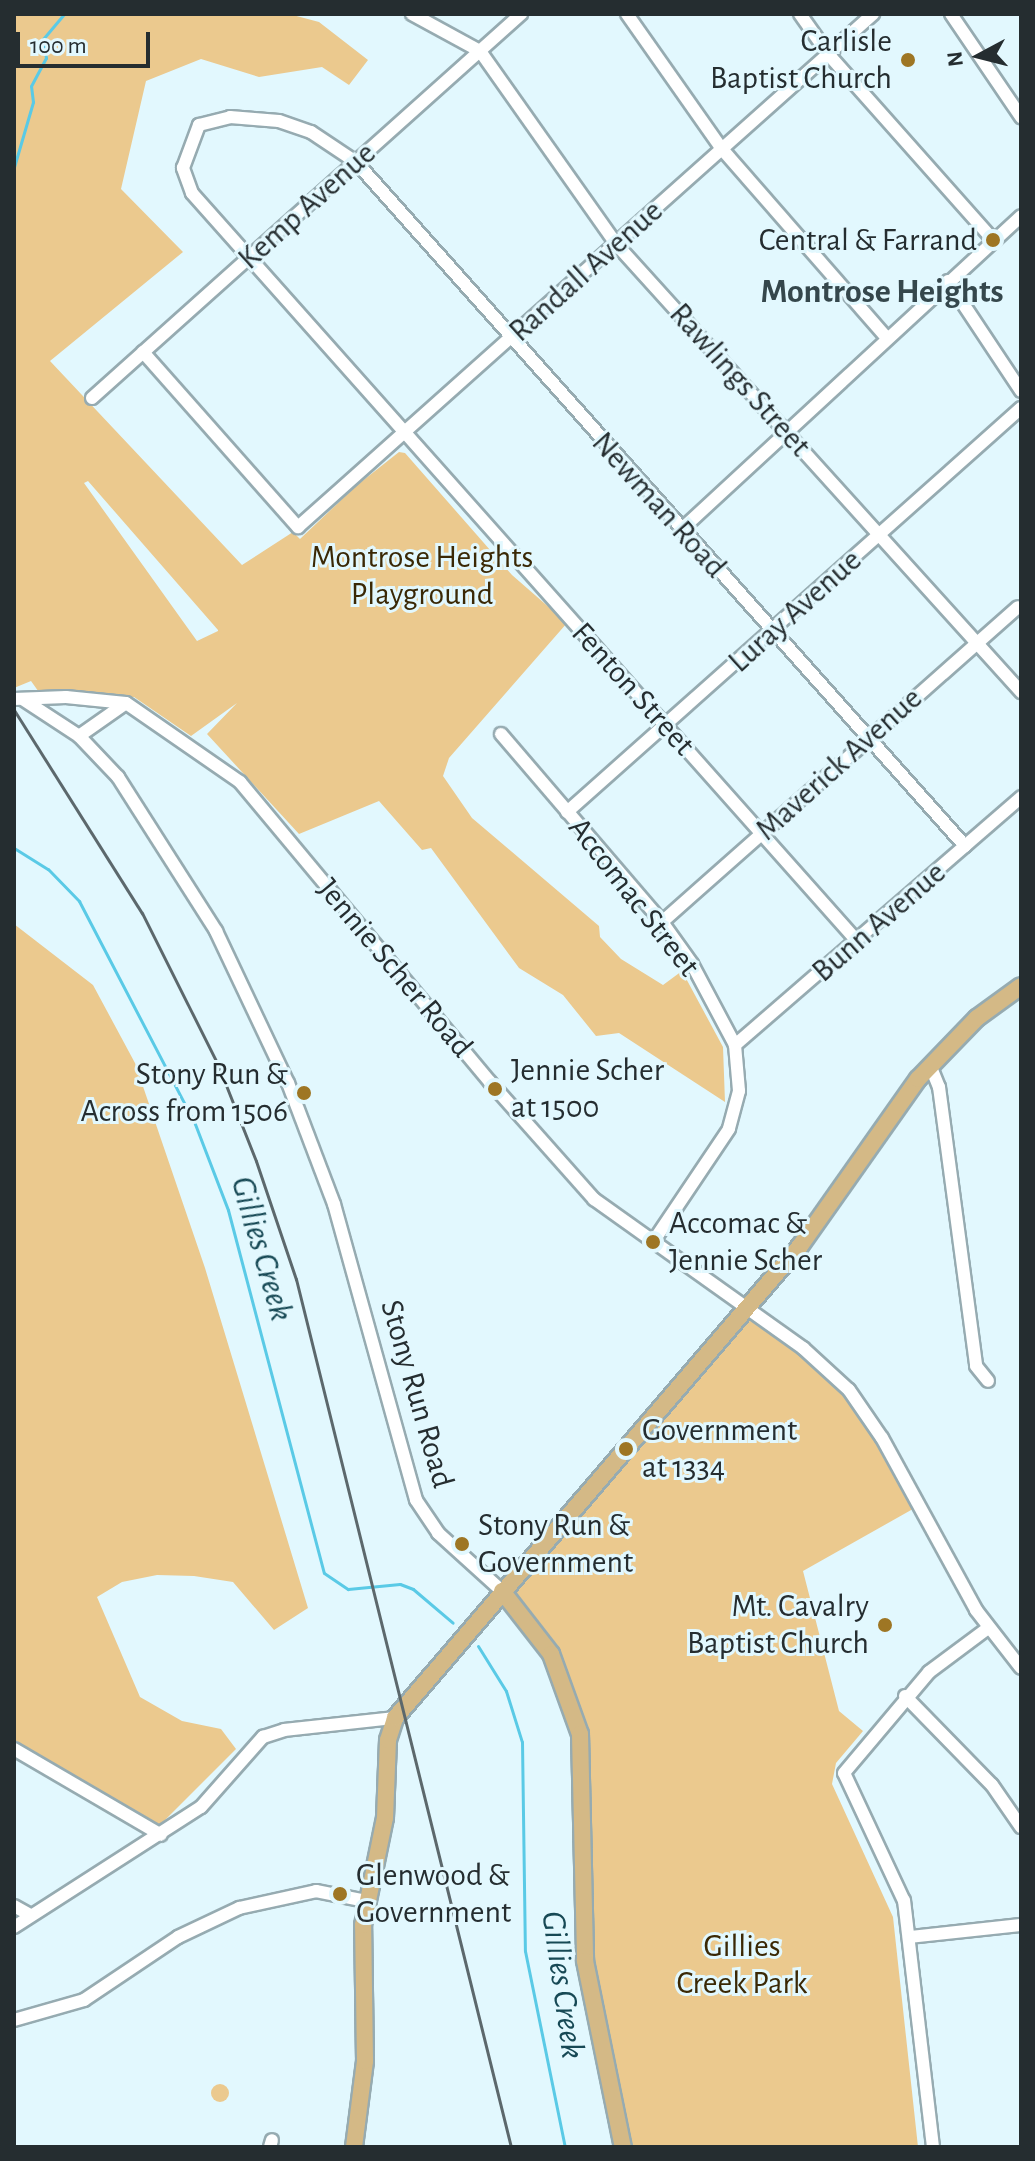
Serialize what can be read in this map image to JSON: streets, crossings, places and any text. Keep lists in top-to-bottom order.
{
  "streets": {
    "main road": ["Stony Run Road"],
    "street": [
      "Kemp Avenue",
      "Randall Avenue",
      "Rawlings Street",
      "Newman Road",
      "Luray Avenue",
      "Fenton Street",
      "Maverick Avenue",
      "Accomac Street",
      "Bunn Avenue",
      "Jennie Scher Road"
    ]
  },
  "crossings": [
    ["Kemp Avenue", "Randall Avenue"],
    ["Kemp Avenue", "Rawlings Street"],
    ["Kemp Avenue", "Newman Road"],
    ["Kemp Avenue", "Fenton Street"],
    ["Randall Avenue", "Rawlings Street"],
    ["Randall Avenue", "Newman Road"],
    ["Randall Avenue", "Fenton Street"],
    ["Rawlings Street", "Luray Avenue"],
    ["Rawlings Street", "Maverick Avenue"],
    ["Newman Road", "Luray Avenue"],
    ["Newman Road", "Fenton Street"],
    ["Newman Road", "Maverick Avenue"],
    ["Newman Road", "Bunn Avenue"],
    ["Luray Avenue", "Fenton Street"],
    ["Luray Avenue", "Accomac Street"],
    ["Fenton Street", "Maverick Avenue"],
    ["Fenton Street", "Bunn Avenue"],
    ["Maverick Avenue", "Accomac Street"],
    ["Accomac Street", "Bunn Avenue"],
    ["Accomac Street", "Jennie Scher Road"],
    ["Jennie Scher Road", "Stony Run Road"]
  ],
  "districts": ["Montrose Heights"],
  "water": ["Gillies Creek"],
  "parks": ["Montrose Heights Playground", "Gillies Creek Park"],
  "places": [
    "Carlisle Baptist Church",
    "Central & Farrand",
    "Jennie Scher at 1500",
    "Stony Run & Across from 1506",
    "Accomac & Jennie Scher",
    "Government at 1334",
    "Stony Run & Government",
    "Mt. Cavalry Baptist Church",
    "Glenwood & Government"
  ],
  "scale_bar": "100 m",
  "north": "left"
}
